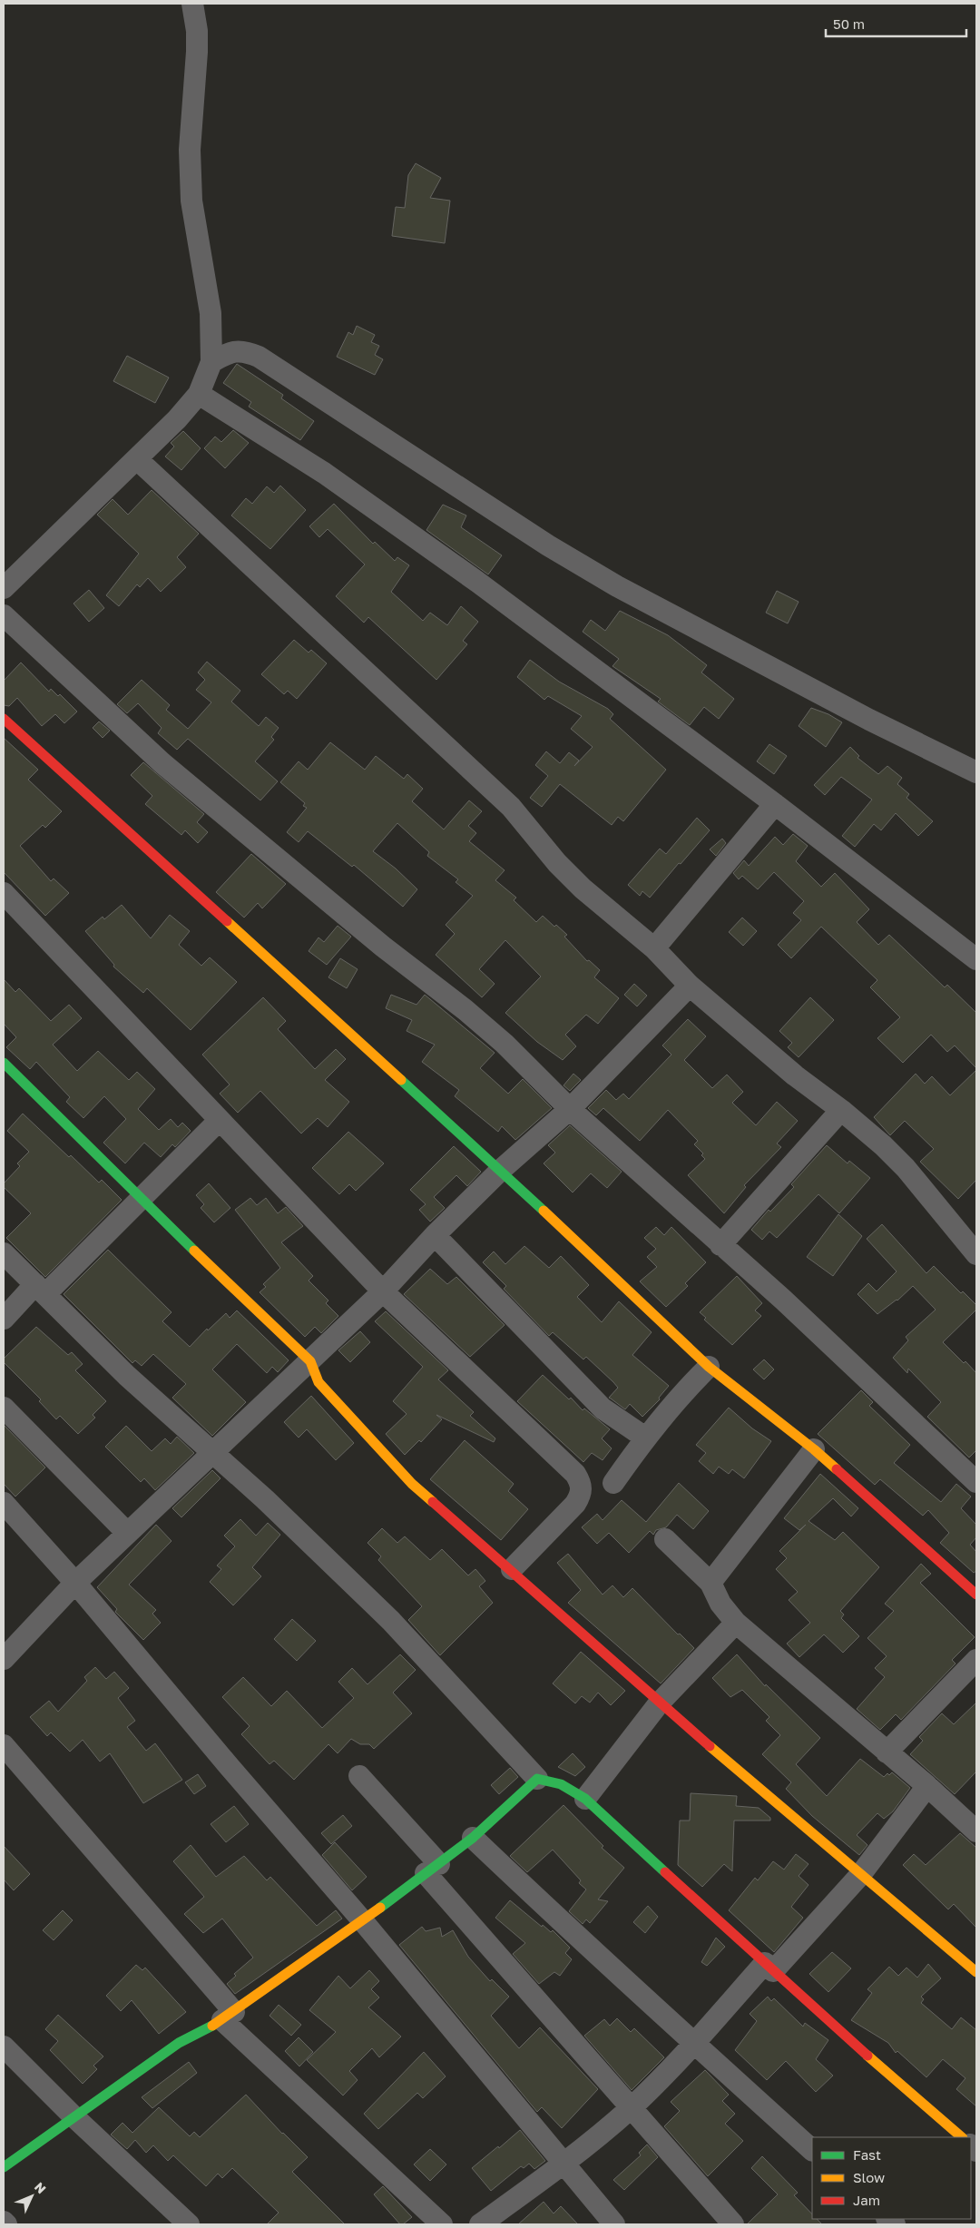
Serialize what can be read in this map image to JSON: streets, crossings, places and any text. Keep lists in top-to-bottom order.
{
  "legend": ["Fast", "Slow", "Jam"],
  "scale_bar": "50 m",
  "north": "top right"
}
